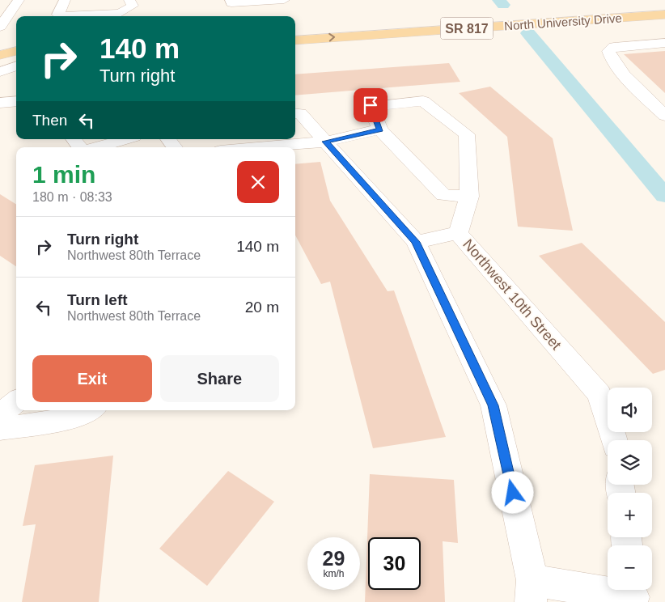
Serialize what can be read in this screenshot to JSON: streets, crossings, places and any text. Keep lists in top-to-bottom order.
{
  "streets": {
    "main road": ["North University Drive", "SR 817"],
    "street": ["Northwest 10th Street"]
  },
  "one_way": ["North University Drive"],
  "page": {
    "turn": ["140 m", "Turn right"],
    "then": "Then",
    "heading": ["1 min", "180 m · 08:33"],
    "list": [
      {
        "name": "Turn right",
        "note": "Northwest 80th Terrace",
        "value": "140 m"
      },
      {
        "name": "Turn left",
        "note": "Northwest 80th Terrace",
        "value": "20 m"
      }
    ],
    "buttons": ["Exit", "Share"],
    "map_buttons": ["+", "−"],
    "speed": "29 km/h",
    "limit": "30"
  }
}
